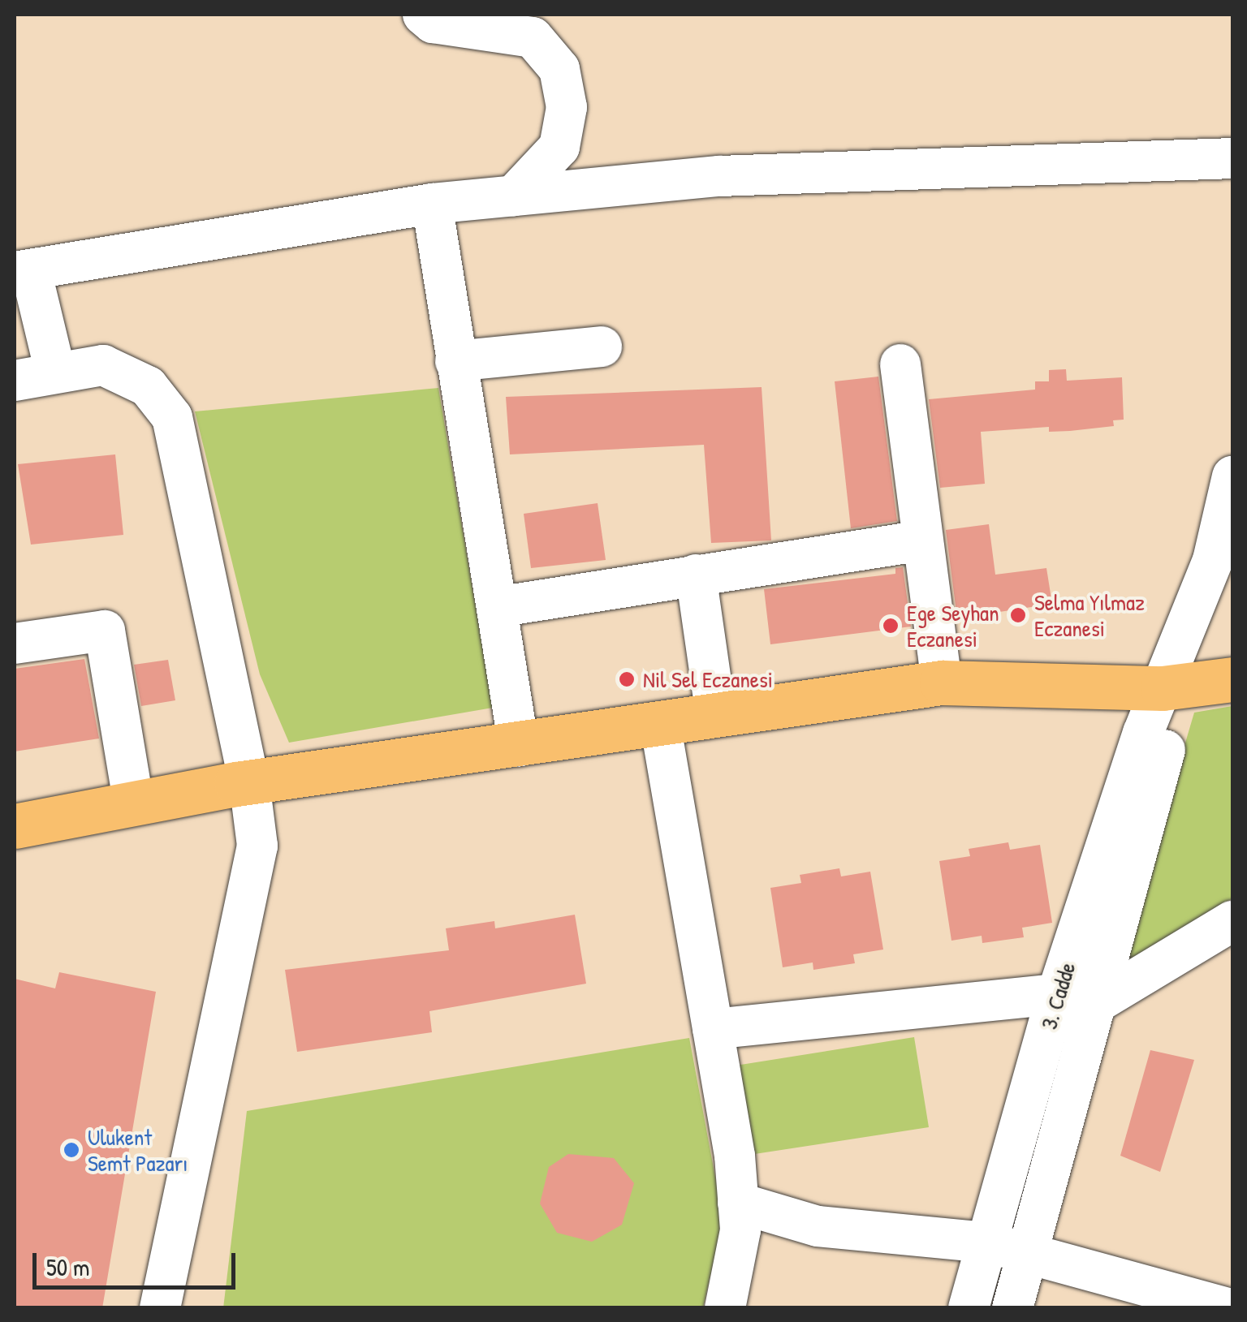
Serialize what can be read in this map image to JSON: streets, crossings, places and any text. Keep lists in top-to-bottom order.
{
  "streets": {
    "street": ["3. Cadde"]
  },
  "places": [
    "Selma Yılmaz Eczanesi",
    "Ege Seyhan Eczanesi",
    "Nil Sel Eczanesi",
    "Ulukent Semt Pazarı"
  ],
  "scale_bar": "50 m"
}
